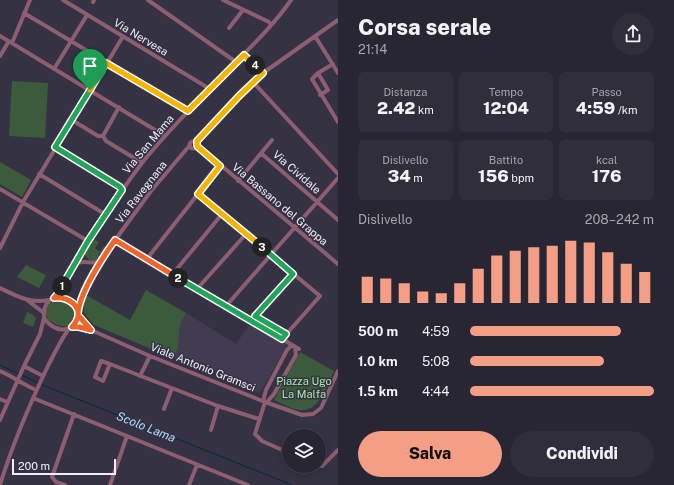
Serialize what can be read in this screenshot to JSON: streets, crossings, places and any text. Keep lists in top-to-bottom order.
{
  "streets": {
    "street": [
      "Via Nervesa",
      "Via San Mama",
      "Via Cividale",
      "Via Ravegnana",
      "Via Bassano del Grappa",
      "Viale Antonio Gramsci"
    ]
  },
  "crossings": [
    ["Via Nervesa", "Via San Mama"],
    ["Via San Mama", "Via Ravegnana"],
    ["Via San Mama", "Viale Antonio Gramsci"],
    ["Via Ravegnana", "Via Bassano del Grappa"],
    ["Via Ravegnana", "Viale Antonio Gramsci"]
  ],
  "water": ["Scolo Lama"],
  "parks": ["Piazza Ugo La Malfa"],
  "scale_bar": "200 m",
  "page": {
    "heading": ["Corsa serale", "21:14"],
    "pins": [
      "4",
      "3",
      "2",
      "1"
    ],
    "stats": [
      ["Distanza", "2.42 km"],
      ["Tempo", "12:04"],
      ["Passo", "4:59 /km"],
      ["Dislivello", "34 m"],
      ["Battito", "156 bpm"],
      ["kcal", "176"]
    ],
    "chart": ["Dislivello", "208–242 m"],
    "list": [
      {
        "name": "500 m",
        "note": "4:59"
      },
      {
        "name": "1.0 km",
        "note": "5:08"
      },
      {
        "name": "1.5 km",
        "note": "4:44"
      }
    ],
    "buttons": ["Salva", "Condividi"],
    "scale": "200 m"
  }
}
